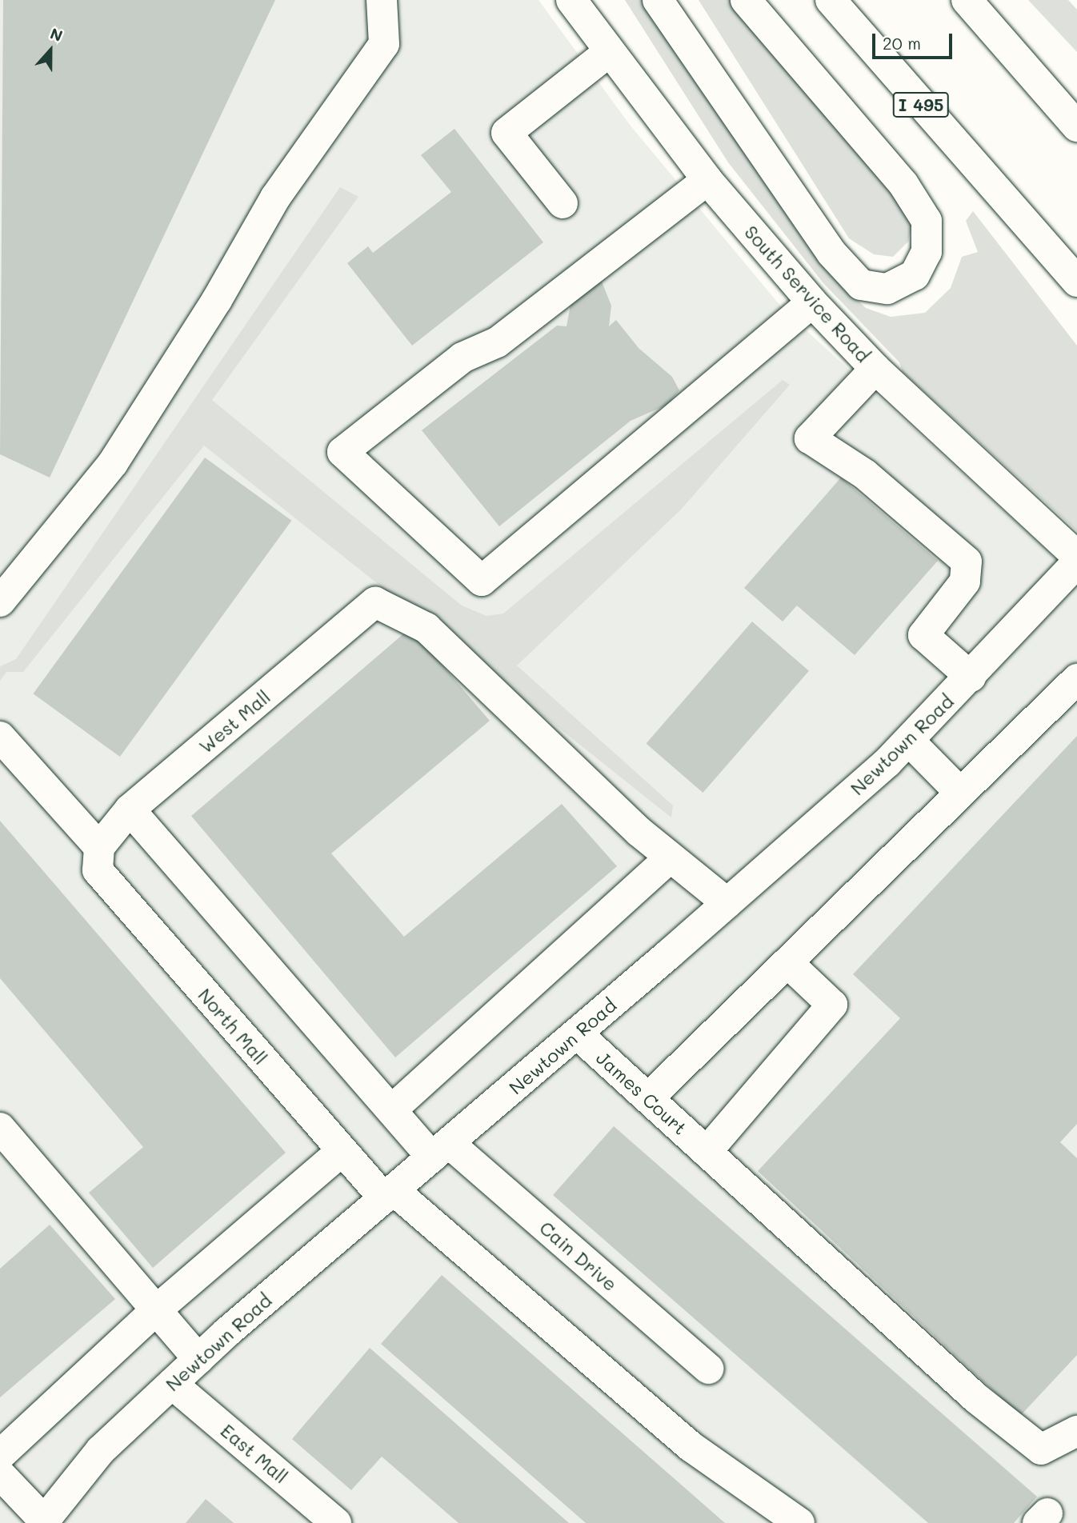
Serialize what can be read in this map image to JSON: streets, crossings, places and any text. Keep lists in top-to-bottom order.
{
  "streets": {
    "main road": [
      "I 495",
      "South Service Road",
      "West Mall",
      "Newtown Road",
      "North Mall",
      "James Court",
      "Cain Drive",
      "East Mall"
    ]
  },
  "crossings": [
    ["West Mall", "North Mall"],
    ["West Mall", "Cain Drive"],
    ["Newtown Road", "North Mall"],
    ["Newtown Road", "James Court"],
    ["Newtown Road", "Cain Drive"],
    ["Newtown Road", "East Mall"]
  ],
  "scale_bar": "20 m",
  "north": "top"
}
